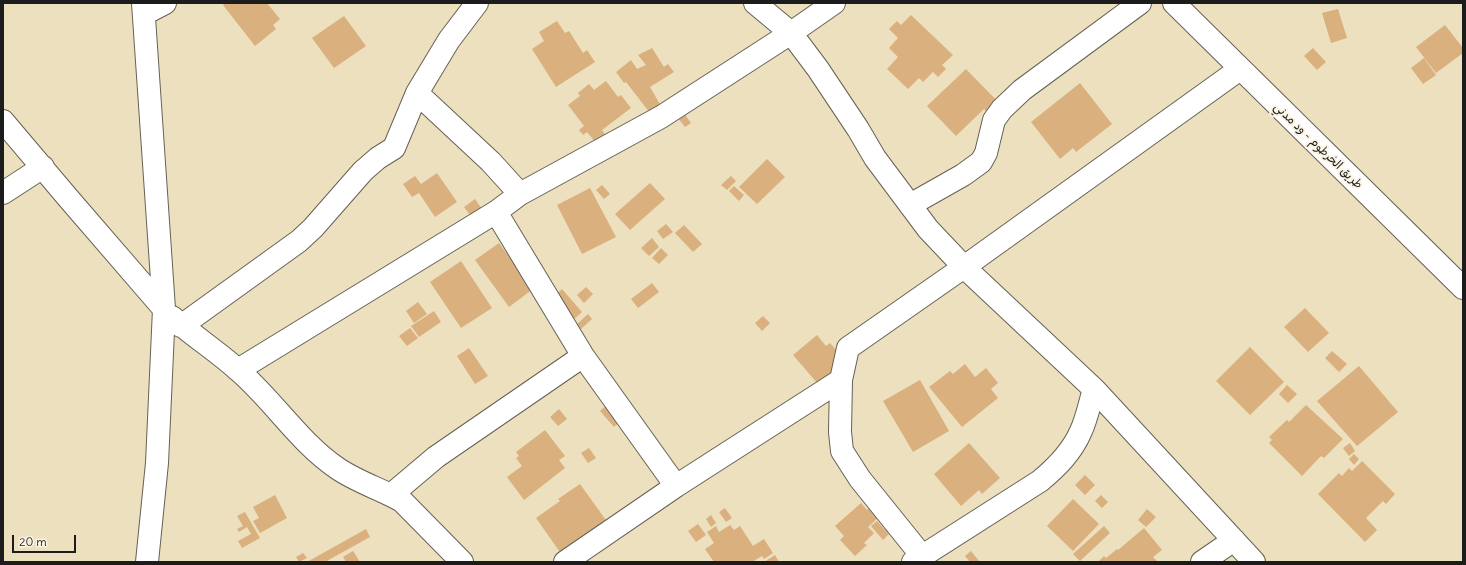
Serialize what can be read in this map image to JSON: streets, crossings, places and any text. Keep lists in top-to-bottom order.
{
  "streets": {
    "main road": ["طريق الخرطوم - ود مدني"]
  },
  "scale_bar": "20 m"
}
